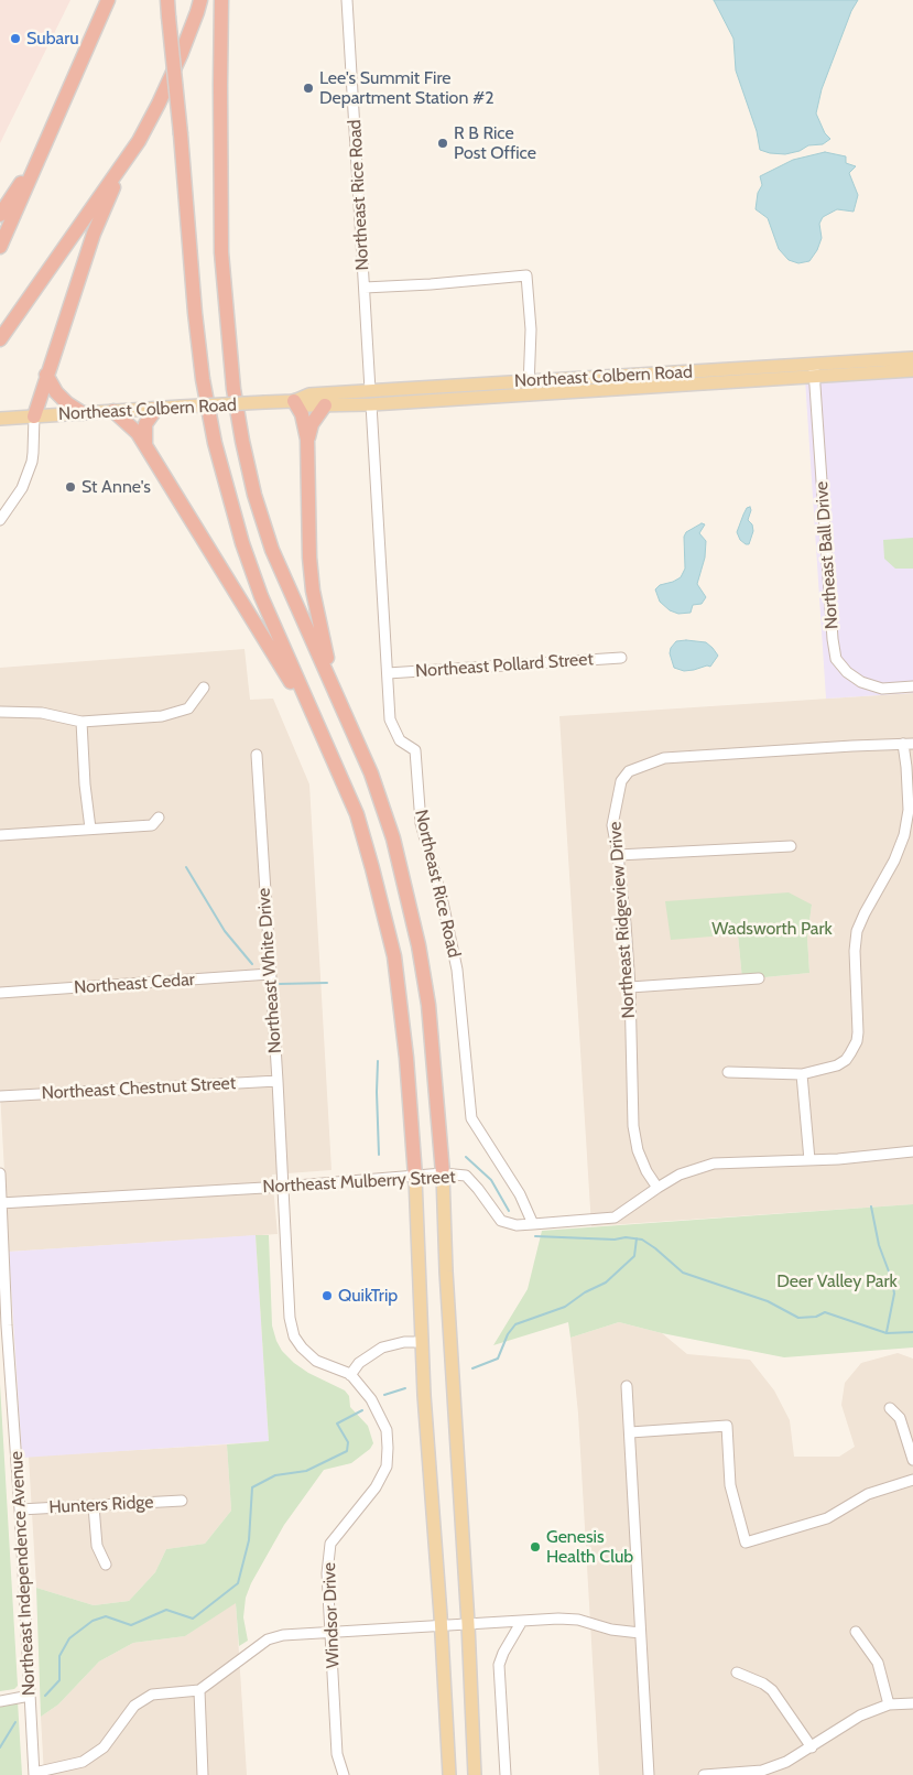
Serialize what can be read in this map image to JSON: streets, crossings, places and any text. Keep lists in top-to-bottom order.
{
  "streets": {
    "main road": ["Northeast Colbern Road"],
    "street": [
      "Northeast Rice Road",
      "Northeast Ball Drive",
      "Northeast Pollard Street",
      "Northeast Ridgeview Drive",
      "Northeast White Drive",
      "Northeast Cedar",
      "Northeast Chestnut Street",
      "Northeast Mulberry Street",
      "Hunters Ridge",
      "Northeast Independence Avenue",
      "Windsor Drive"
    ]
  },
  "crossings": [
    ["Northeast Rice Road", "Northeast Colbern Road"],
    ["Northeast Rice Road", "Northeast Pollard Street"],
    ["Northeast Rice Road", "Northeast Mulberry Street"],
    ["Northeast Colbern Road", "Northeast Ball Drive"],
    ["Northeast Ridgeview Drive", "Northeast Mulberry Street"],
    ["Northeast White Drive", "Northeast Cedar"],
    ["Northeast White Drive", "Northeast Chestnut Street"],
    ["Northeast White Drive", "Northeast Mulberry Street"],
    ["Northeast White Drive", "Windsor Drive"],
    ["Northeast Mulberry Street", "Northeast Independence Avenue"],
    ["Northeast Mulberry Street", "Windsor Drive"],
    ["Hunters Ridge", "Northeast Independence Avenue"]
  ],
  "parks": ["Wadsworth Park", "Deer Valley Park"],
  "places": [
    "Subaru",
    "Lee's Summit Fire Department Station #2",
    "R B Rice Post Office",
    "St Anne's",
    "QuikTrip",
    "Genesis Health Club"
  ]
}
